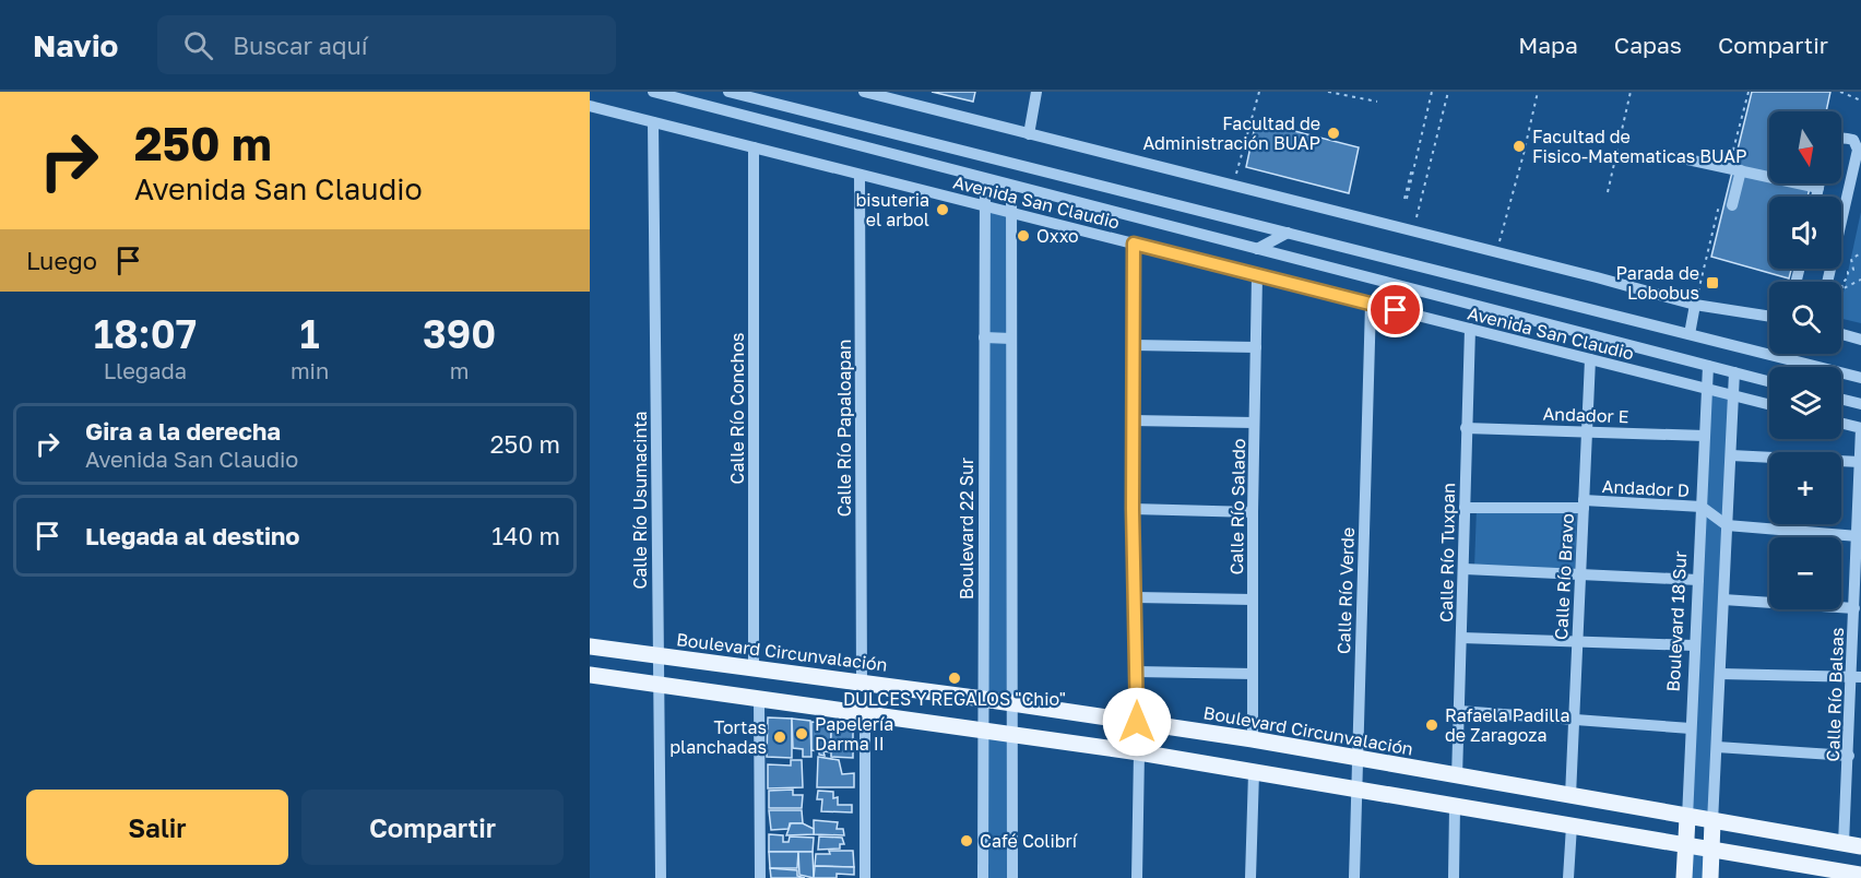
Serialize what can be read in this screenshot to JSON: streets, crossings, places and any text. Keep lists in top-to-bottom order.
{
  "streets": {
    "main road": ["Boulevard 18 Sur", "Boulevard Circunvalación"],
    "street": [
      "Avenida San Claudio",
      "Calle Río Conchos",
      "Andador E",
      "Calle Río Papaloapan",
      "Andador D",
      "Calle Río Usumacinta",
      "Calle Río Salado",
      "Boulevard 22 Sur",
      "Calle Río Tuxpan",
      "Calle Río Bravo",
      "Calle Río Verde",
      "Calle Río Balsas"
    ]
  },
  "crossings": [
    ["Avenida San Claudio", "Calle Río Conchos"],
    ["Avenida San Claudio", "Calle Río Papaloapan"],
    ["Avenida San Claudio", "Calle Río Usumacinta"],
    ["Avenida San Claudio", "Calle Río Salado"],
    ["Avenida San Claudio", "Boulevard 22 Sur"],
    ["Avenida San Claudio", "Calle Río Tuxpan"],
    ["Avenida San Claudio", "Calle Río Bravo"],
    ["Avenida San Claudio", "Calle Río Verde"],
    ["Avenida San Claudio", "Boulevard 18 Sur"],
    ["Calle Río Conchos", "Boulevard Circunvalación"],
    ["Andador E", "Calle Río Tuxpan"],
    ["Andador E", "Calle Río Bravo"],
    ["Andador E", "Boulevard 18 Sur"],
    ["Calle Río Papaloapan", "Boulevard Circunvalación"],
    ["Andador D", "Calle Río Tuxpan"],
    ["Andador D", "Calle Río Bravo"],
    ["Andador D", "Boulevard 18 Sur"],
    ["Calle Río Usumacinta", "Boulevard Circunvalación"],
    ["Calle Río Salado", "Boulevard Circunvalación"],
    ["Boulevard 22 Sur", "Boulevard Circunvalación"],
    ["Calle Río Tuxpan", "Boulevard Circunvalación"],
    ["Calle Río Bravo", "Boulevard Circunvalación"],
    ["Calle Río Verde", "Boulevard Circunvalación"],
    ["Boulevard 18 Sur", "Boulevard Circunvalación"],
    ["Boulevard Circunvalación", "Calle Río Balsas"]
  ],
  "places": {
    "other": [
      "Facultad de Administración BUAP",
      "Facultad de Fisico-Matematicas BUAP",
      "bisuteria el arbol",
      "Oxxo",
      "DULCES Y REGALOS \"Chio\"",
      "Rafaela Padilla de Zaragoza",
      "Papelería Darma II",
      "Tortas planchadas",
      "Café Colibrí"
    ],
    "transit": ["Parada de Lobobus"]
  },
  "north": "bottom",
  "page": {
    "header": "Navio",
    "search": "Buscar aquí",
    "nav": ["Mapa", "Capas", "Compartir"],
    "turn": ["250 m", "Avenida San Claudio"],
    "map_buttons": ["+", "−"],
    "then": "Luego",
    "eta": [
      "18:07",
      "Llegada",
      "1",
      "min",
      "390",
      "m"
    ],
    "list": [
      {
        "name": "Gira a la derecha",
        "note": "Avenida San Claudio",
        "value": "250 m"
      },
      {
        "name": "Llegada al destino",
        "value": "140 m"
      }
    ],
    "buttons": ["Salir", "Compartir"]
  }
}
